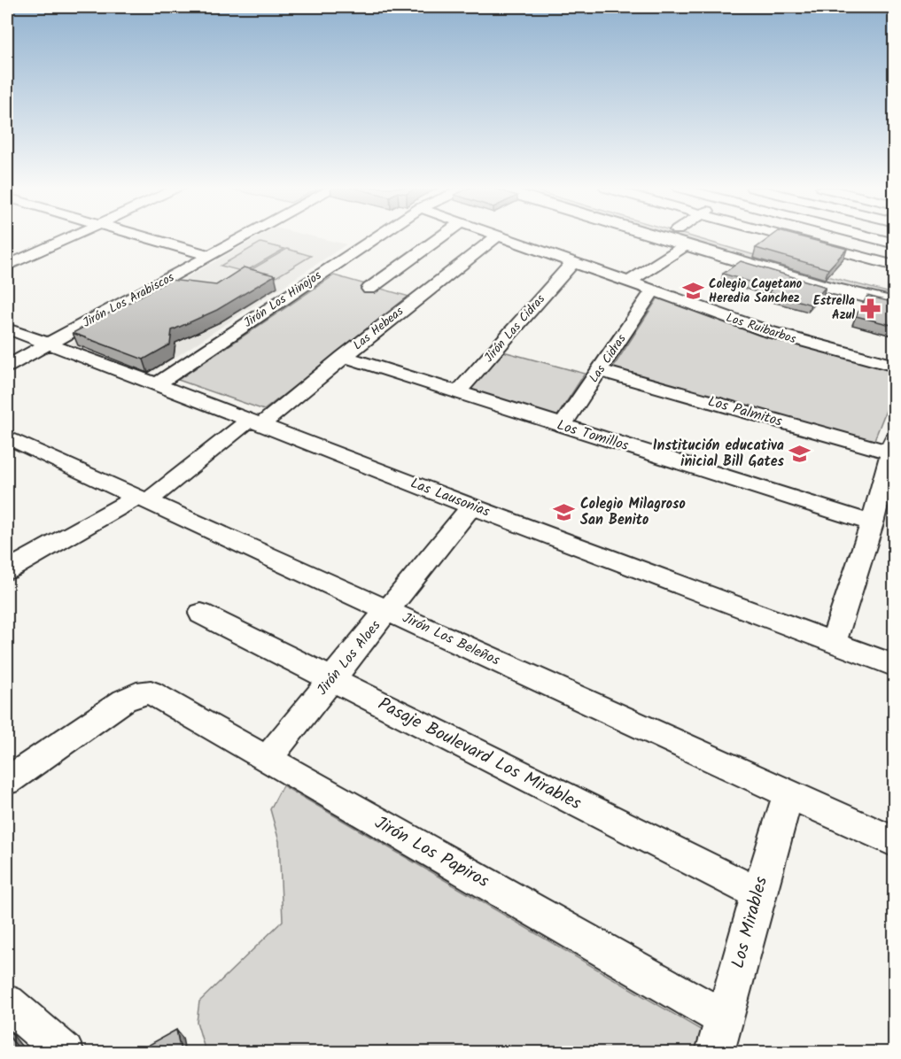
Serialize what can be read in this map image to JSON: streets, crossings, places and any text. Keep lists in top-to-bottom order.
{
  "streets": {
    "street": [
      "Jirón Los Hinojos",
      "Jirón Los Arabiscos",
      "Las Hebeas",
      "Jirón Las Cidras",
      "Los Ruibarbos",
      "Las Cidras",
      "Los Palmitos",
      "Los Tomillos",
      "Las Lausonias",
      "Jirón Los Beleños",
      "Jirón Los Aloes",
      "Pasaje Boulevard Los Mirables",
      "Jirón Los Papiros",
      "Los Mirables"
    ]
  },
  "crossings": [
    ["Jirón Los Hinojos", "Las Lausonias"],
    ["Jirón Los Arabiscos", "Las Lausonias"],
    ["Las Hebeas", "Los Tomillos"],
    ["Las Hebeas", "Las Lausonias"],
    ["Las Hebeas", "Jirón Los Beleños"],
    ["Jirón Las Cidras", "Los Ruibarbos"],
    ["Jirón Las Cidras", "Los Tomillos"],
    ["Los Ruibarbos", "Las Cidras"],
    ["Las Cidras", "Los Palmitos"],
    ["Las Cidras", "Los Tomillos"],
    ["Las Lausonias", "Jirón Los Aloes"],
    ["Jirón Los Beleños", "Jirón Los Aloes"],
    ["Jirón Los Beleños", "Los Mirables"],
    ["Jirón Los Aloes", "Pasaje Boulevard Los Mirables"],
    ["Jirón Los Aloes", "Jirón Los Papiros"],
    ["Pasaje Boulevard Los Mirables", "Los Mirables"],
    ["Jirón Los Papiros", "Los Mirables"]
  ],
  "places": {
    "school or university": ["Colegio Cayetano Heredia Sanchez", "Institución educativa inicial Bill Gates", "Colegio Milagroso San Benito"],
    "pharmacy": ["Estrella Azul"]
  }
}
